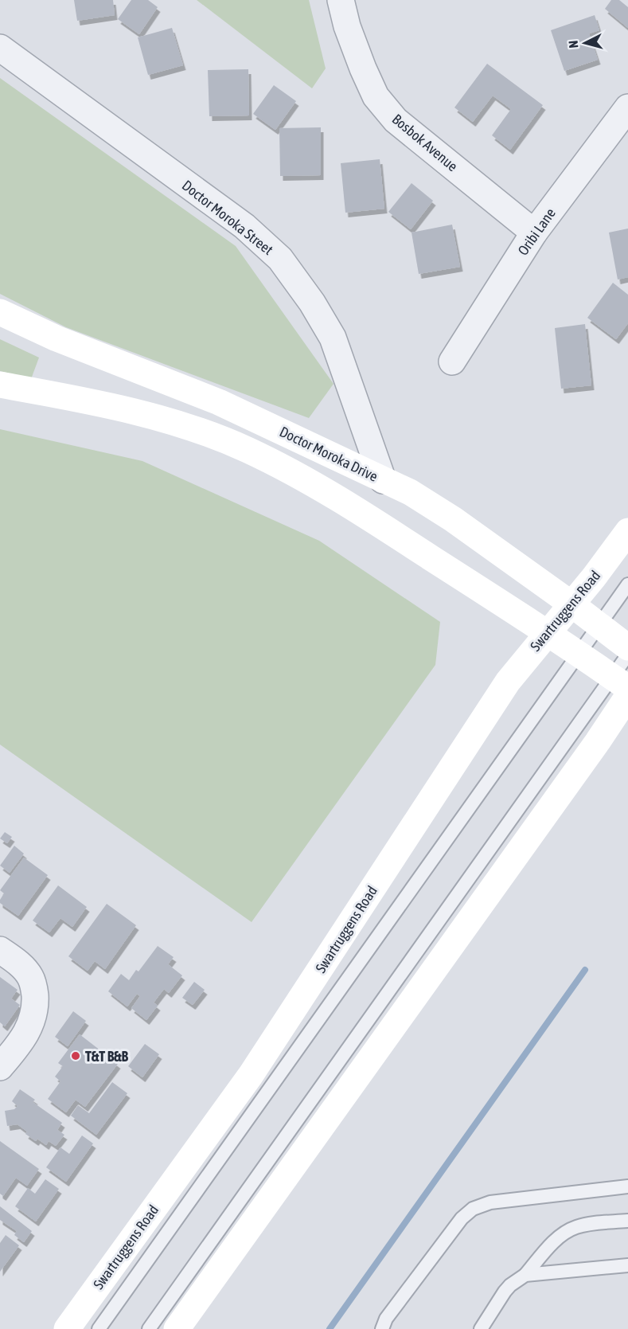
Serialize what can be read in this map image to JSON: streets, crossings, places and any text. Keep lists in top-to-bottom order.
{
  "streets": {
    "main road": ["Doctor Moroka Drive", "Swartruggens Road"],
    "street": ["Bosbok Avenue", "Doctor Moroka Street", "Oribi Lane"]
  },
  "crossings": [
    ["Bosbok Avenue", "Oribi Lane"],
    ["Doctor Moroka Street", "Doctor Moroka Drive"],
    ["Doctor Moroka Drive", "Swartruggens Road"]
  ],
  "places": ["T&T B&B"],
  "north": "left"
}
